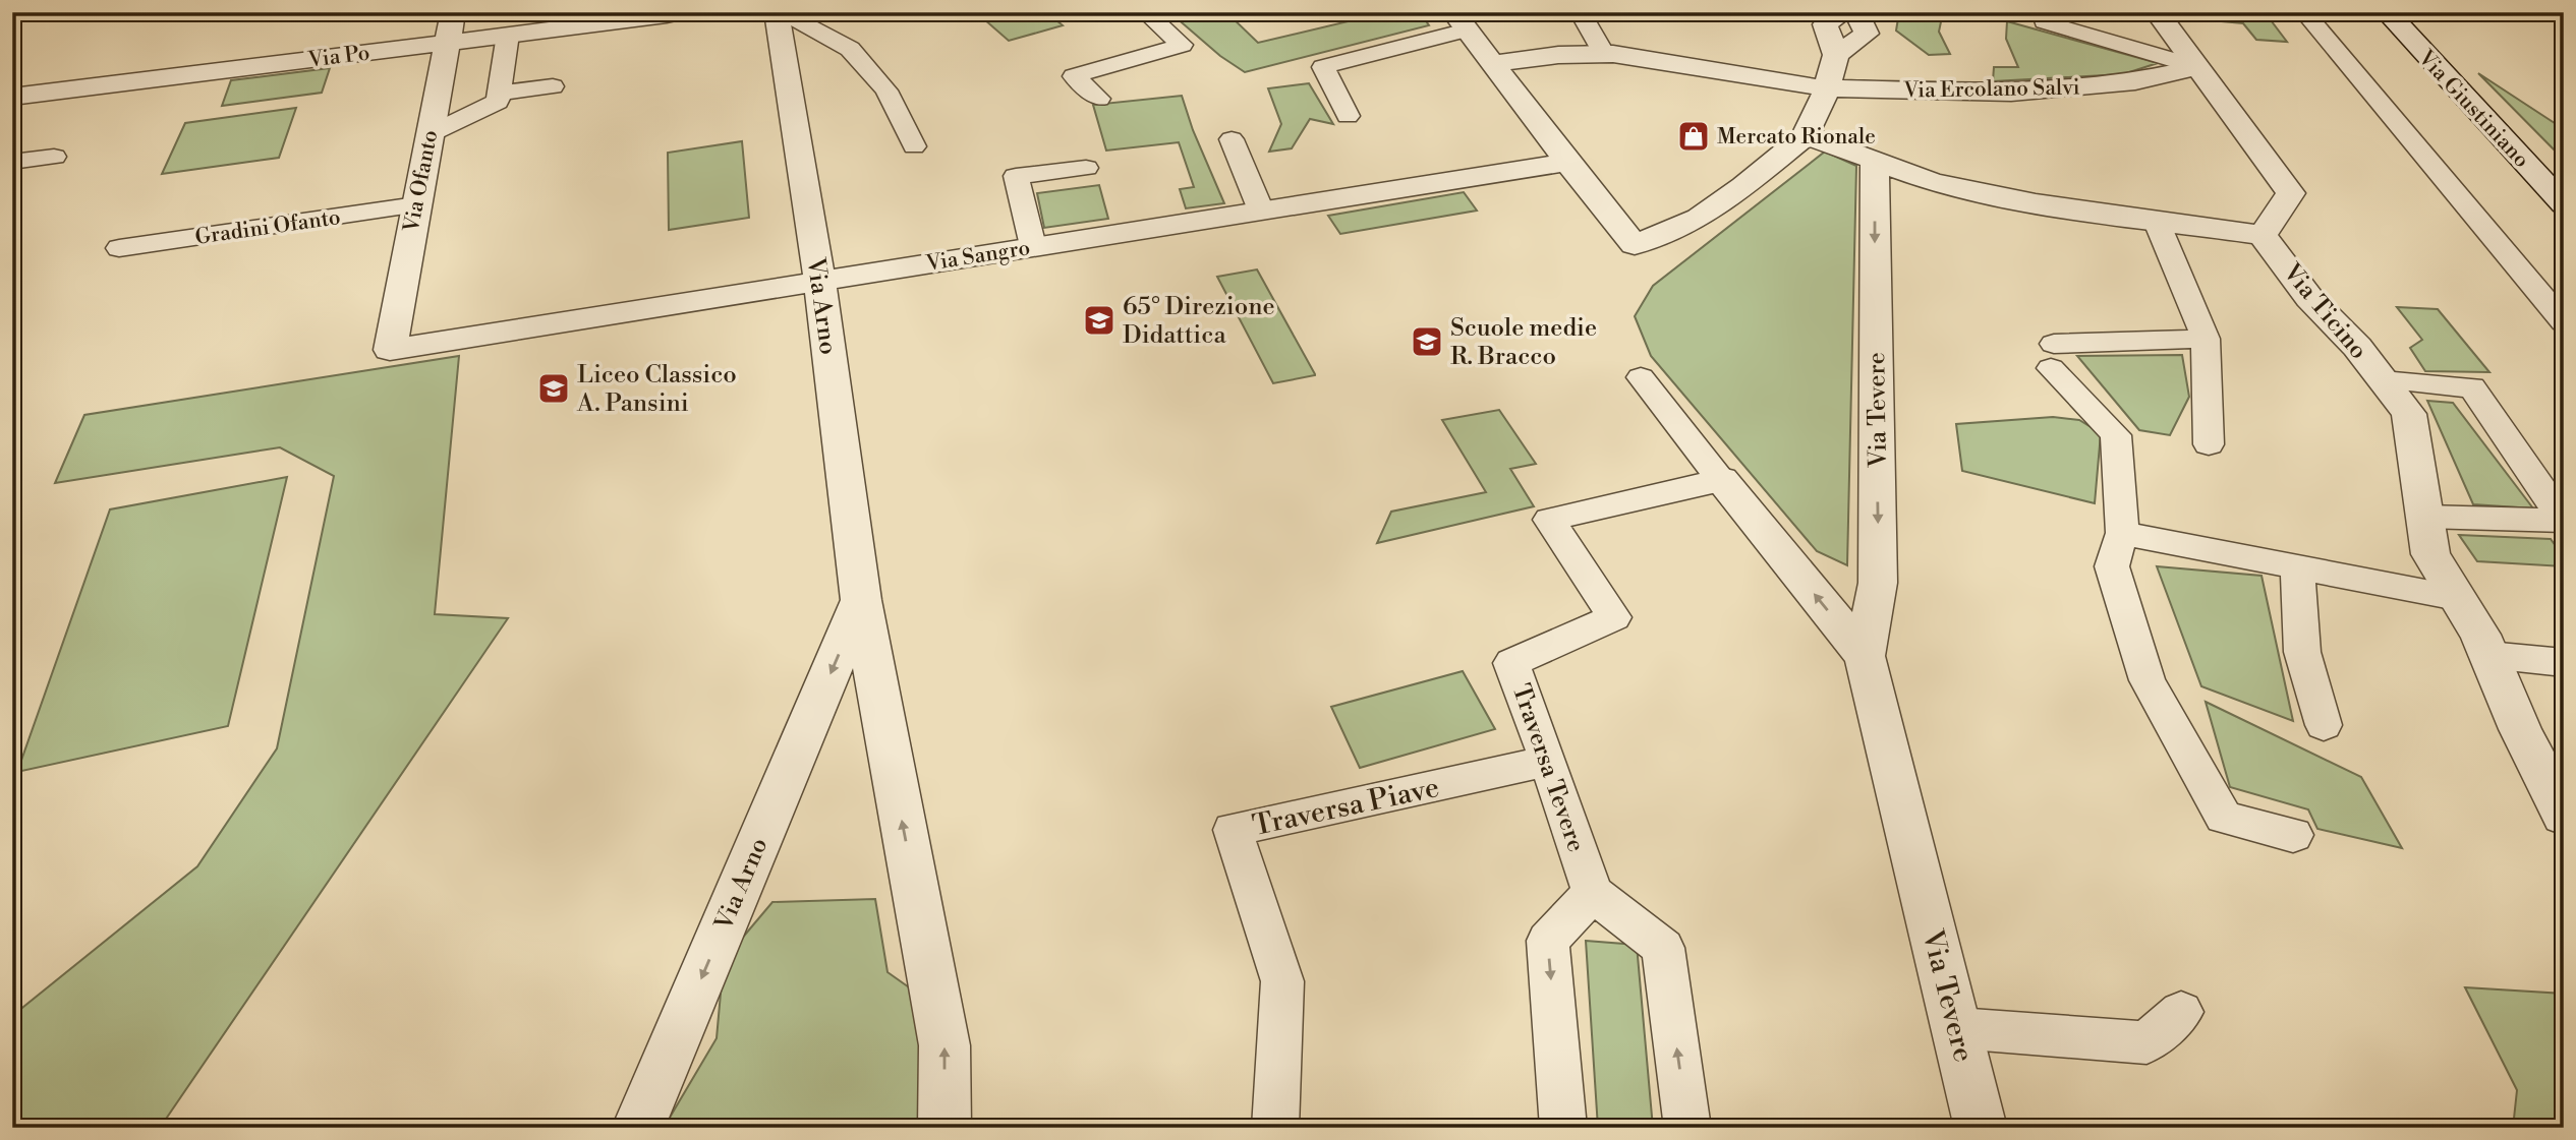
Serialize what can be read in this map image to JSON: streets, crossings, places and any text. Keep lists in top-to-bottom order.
{
  "streets": {
    "street": [
      "Via Po",
      "Via Ercolano Salvi",
      "Via Giustiniano",
      "Via Ofanto",
      "Via Sangro",
      "Via Arno",
      "Via Ticino",
      "Via Tevere"
    ],
    "lane": ["Gradini Ofanto", "Traversa Tevere", "Traversa Piave"]
  },
  "crossings": [
    ["Via Po", "Via Ofanto"],
    ["Via Ofanto", "Gradini Ofanto"],
    ["Via Ofanto", "Via Sangro"],
    ["Via Sangro", "Via Arno"],
    ["Via Tevere", "Traversa Tevere"],
    ["Traversa Tevere", "Traversa Piave"]
  ],
  "places": {
    "shop": ["Mercato Rionale"],
    "school or university": ["65° Direzione Didattica", "Scuole medie R. Bracco", "Liceo Classico A. Pansini"]
  }
}
